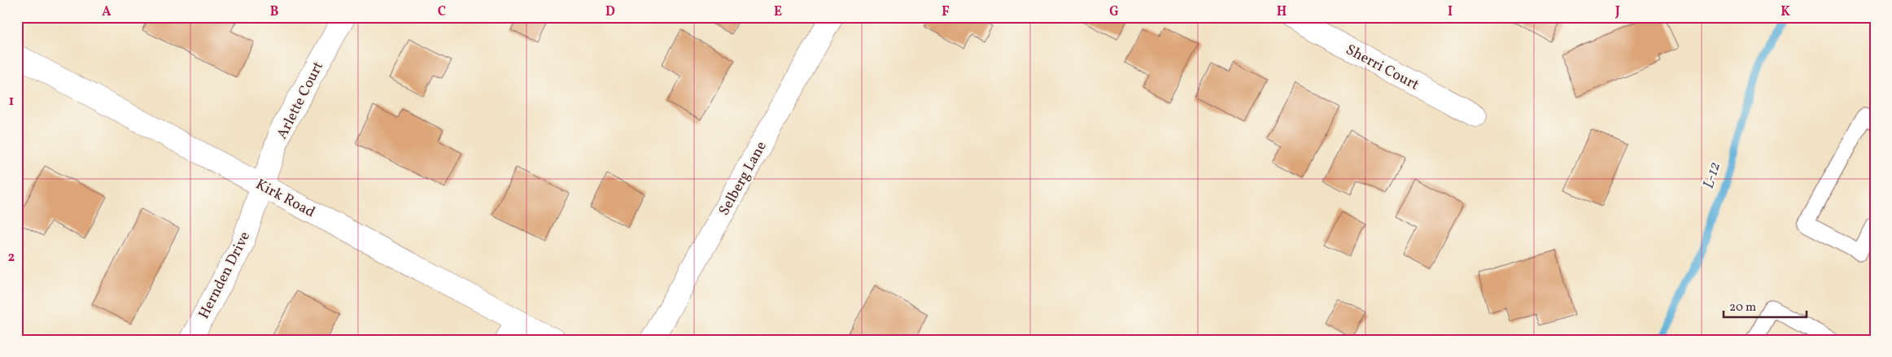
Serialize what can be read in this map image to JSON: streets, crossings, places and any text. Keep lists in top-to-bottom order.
{
  "streets": {
    "street": [
      "Sherri Court",
      "Arlette Court",
      "Selberg Lane",
      "Kirk Road",
      "Hernden Drive"
    ]
  },
  "crossings": [
    ["Arlette Court", "Kirk Road"],
    ["Arlette Court", "Hernden Drive"],
    ["Kirk Road", "Hernden Drive"]
  ],
  "water": ["L-12"],
  "scale_bar": "20 m",
  "grid": {
    "columns": [
      "A",
      "B",
      "C",
      "D",
      "E",
      "F",
      "G",
      "H",
      "I",
      "J",
      "K"
    ],
    "rows": ["1", "2"]
  }
}
